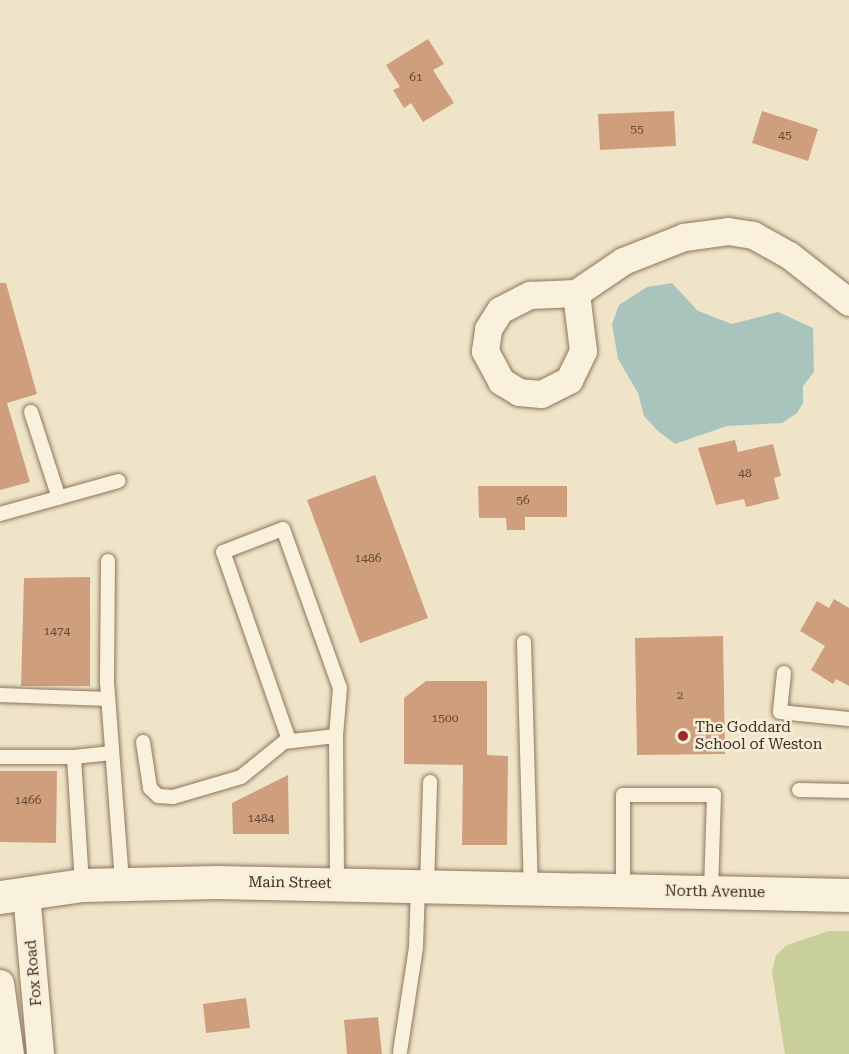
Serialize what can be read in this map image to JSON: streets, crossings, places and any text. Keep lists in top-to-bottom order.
{
  "streets": {
    "main road": ["Main Street", "North Avenue"],
    "street": ["Fox Road"]
  },
  "crossings": [
    ["Main Street", "North Avenue"],
    ["Main Street", "Fox Road"]
  ],
  "places": ["The Goddard School of Weston"],
  "house_numbers": [
    "61",
    "55",
    "45",
    "48",
    "56",
    "1486",
    "1474",
    "2",
    "1500",
    "1466",
    "1484"
  ]
}
